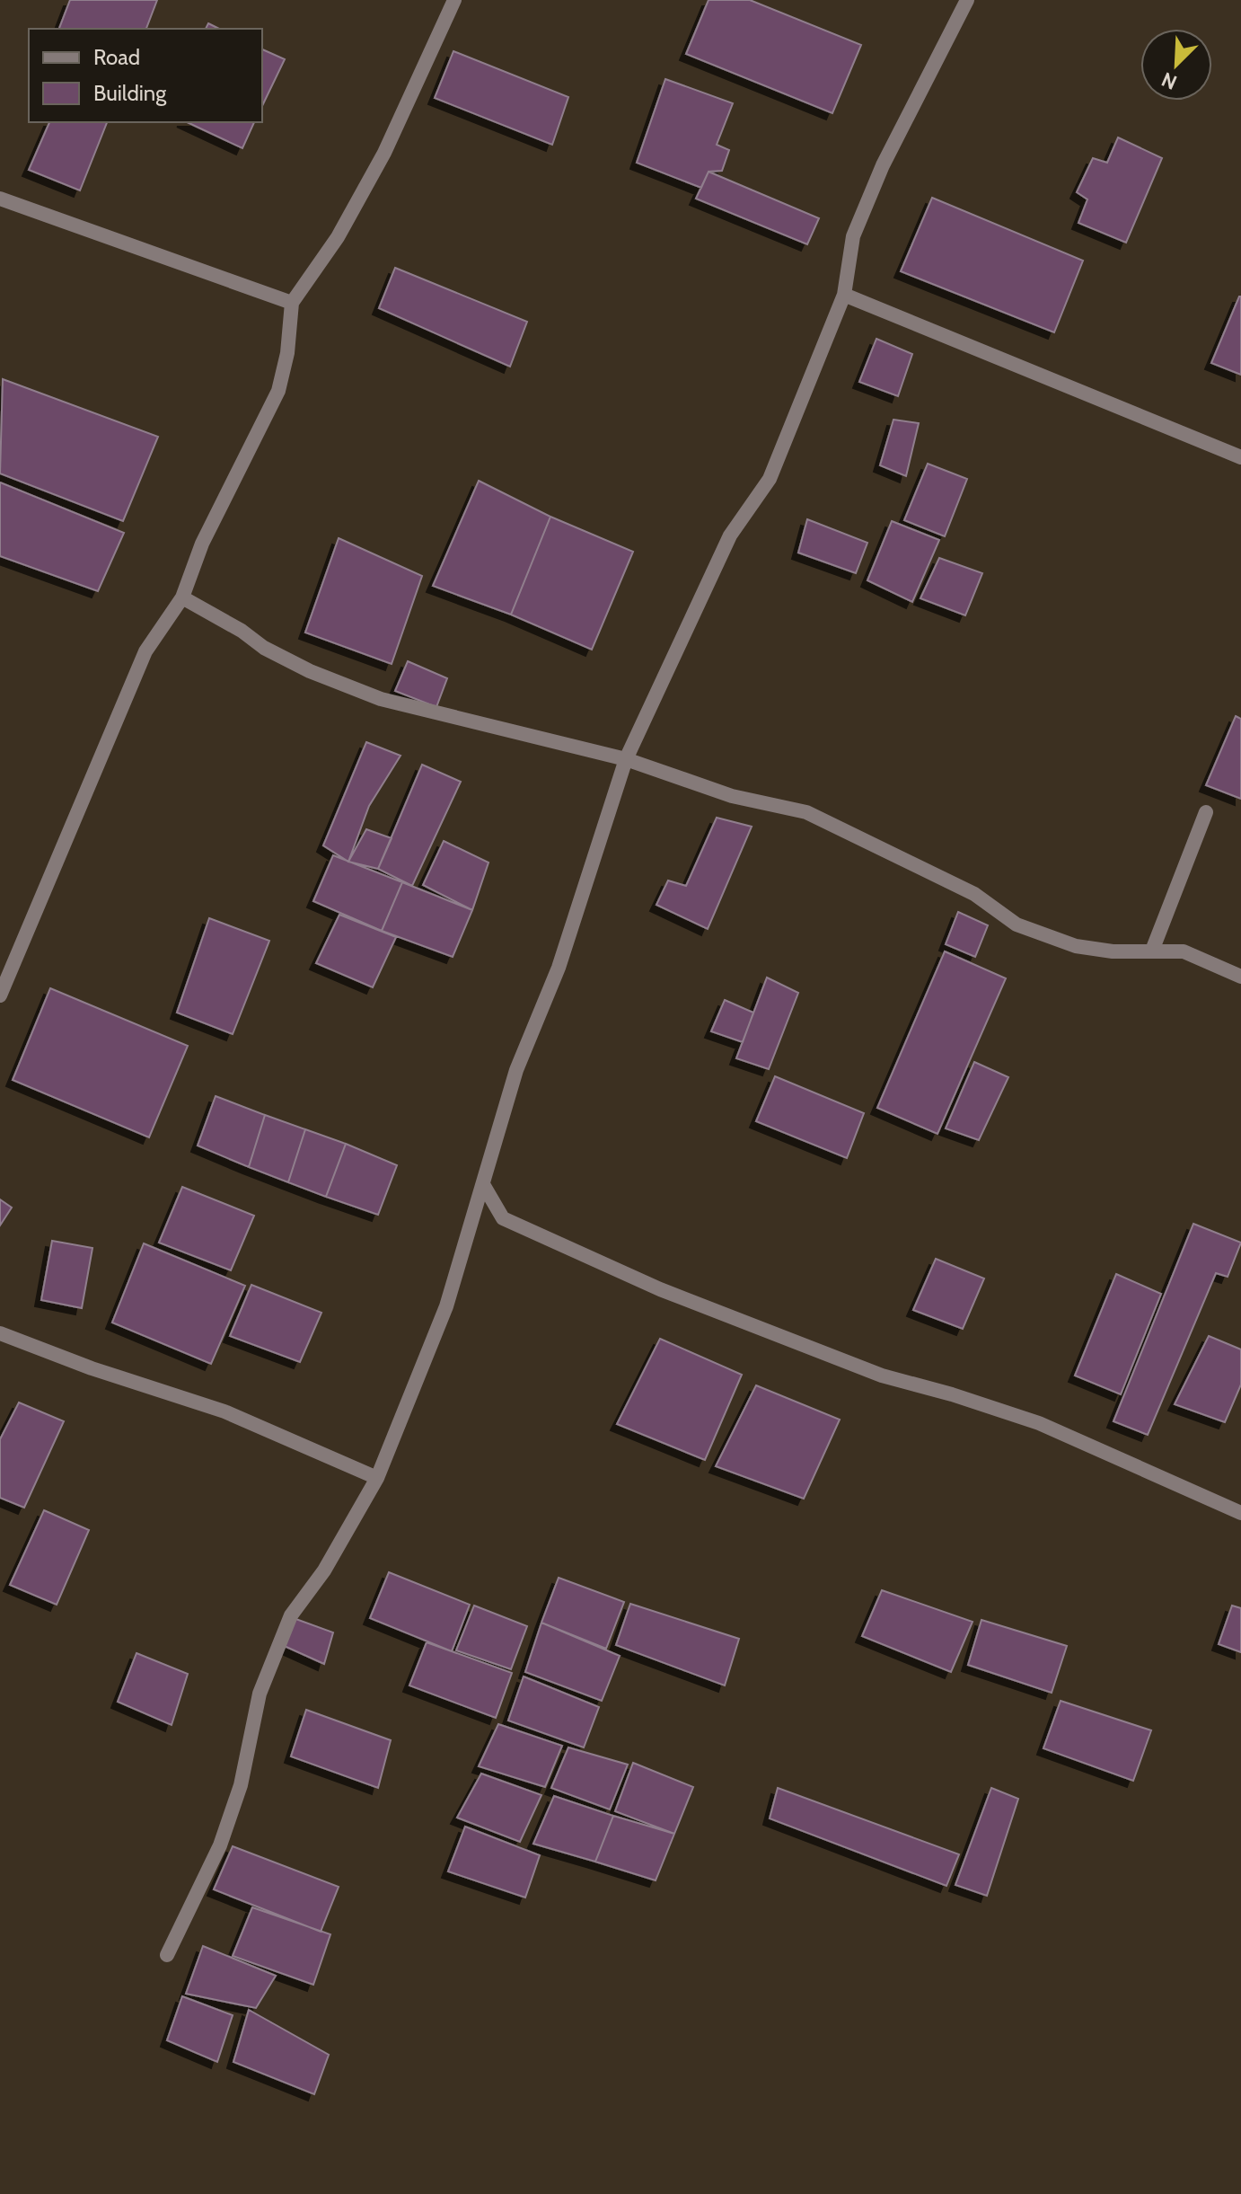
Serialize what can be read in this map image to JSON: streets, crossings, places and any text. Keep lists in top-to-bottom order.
{
  "legend": ["Road", "Building"],
  "north": "bottom left"
}
